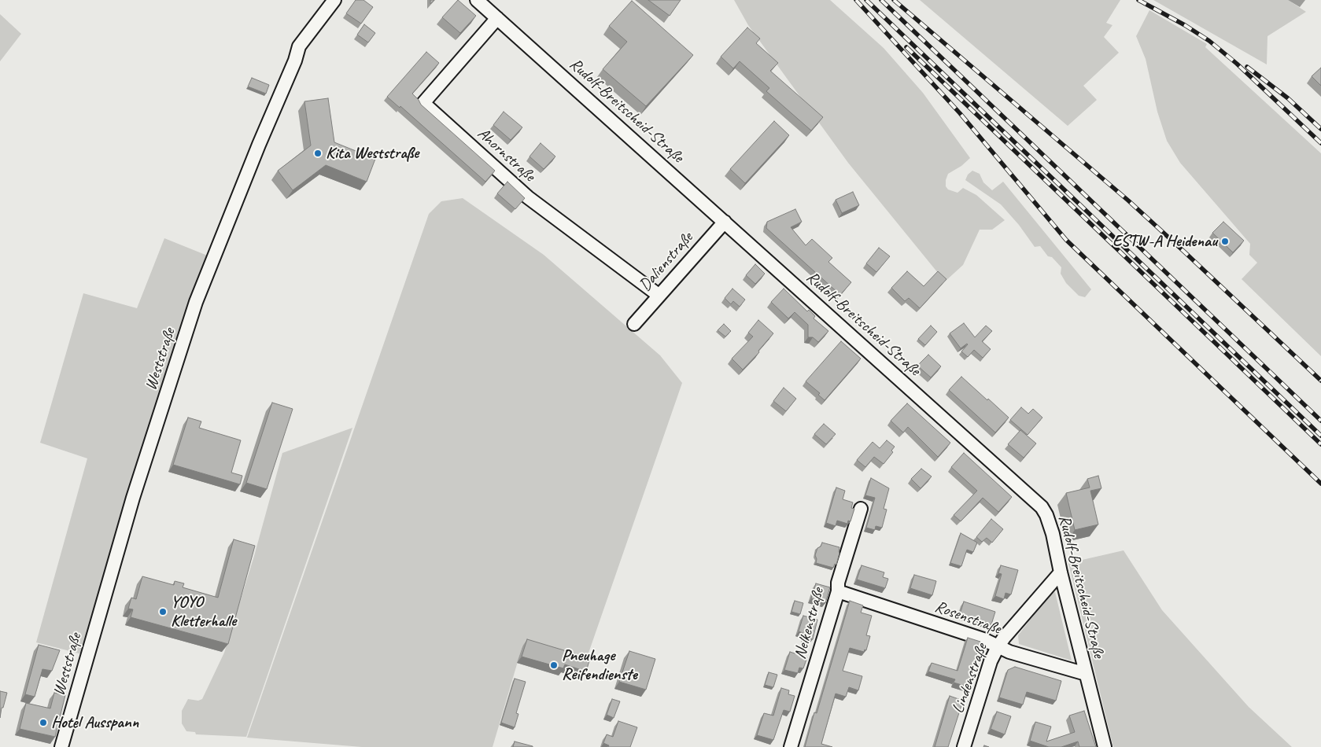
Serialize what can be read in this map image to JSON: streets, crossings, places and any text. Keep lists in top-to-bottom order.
{
  "streets": {
    "street": [
      "Rudolf-Breitscheid-Straße",
      "Ahornstraße",
      "Dalienstraße",
      "Weststraße",
      "Rosenstraße",
      "Nelkenstraße",
      "Lindenstraße"
    ]
  },
  "crossings": [
    ["Rudolf-Breitscheid-Straße", "Ahornstraße"],
    ["Rudolf-Breitscheid-Straße", "Dalienstraße"],
    ["Rudolf-Breitscheid-Straße", "Rosenstraße"],
    ["Rudolf-Breitscheid-Straße", "Lindenstraße"],
    ["Ahornstraße", "Dalienstraße"],
    ["Rosenstraße", "Nelkenstraße"],
    ["Rosenstraße", "Lindenstraße"]
  ],
  "places": [
    "Kita Weststraße",
    "ESTW-A Heidenau",
    "YOYO Kletterhalle",
    "Pneuhage Reifendienste",
    "Hotel Ausspann"
  ]
}
